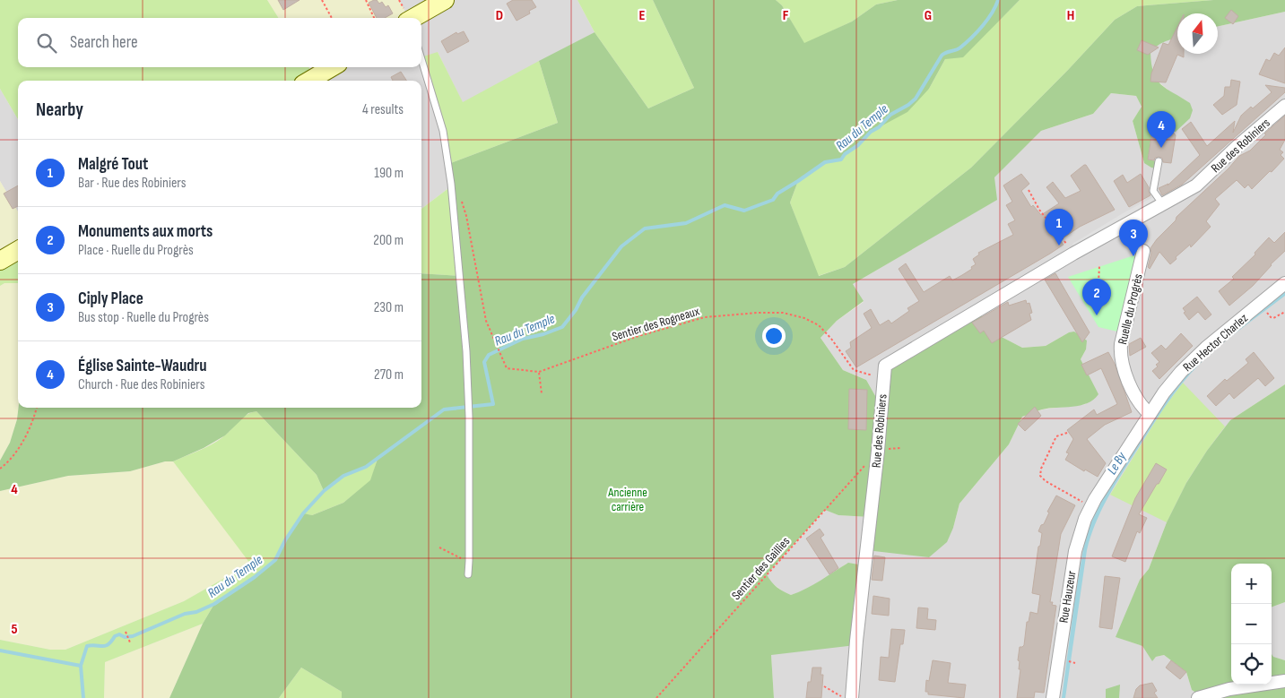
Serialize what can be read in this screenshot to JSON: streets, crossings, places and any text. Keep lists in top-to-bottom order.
{
  "streets": {
    "street": [
      "Rue des Robiniers",
      "Ruelle du Progrès",
      "Rue Hector Charlez",
      "Rue Hauzeur"
    ],
    "path": ["Sentier des Rogneaux", "Sentier des Gaillies"]
  },
  "crossings": [
    ["Rue des Robiniers", "Sentier des Rogneaux"],
    ["Rue des Robiniers", "Sentier des Gaillies"],
    ["Ruelle du Progrès", "Rue Hector Charlez"],
    ["Rue Hector Charlez", "Rue Hauzeur"]
  ],
  "water": ["Rau du Temple", "Le By"],
  "parks": ["Ancienne carrière"],
  "north": "top",
  "page": {
    "search": "Search here",
    "heading": ["Nearby", "4 results"],
    "pins": [
      "4",
      "1",
      "3",
      "2"
    ],
    "list": [
      {
        "mark": "1",
        "name": "Malgré Tout",
        "note": "Bar · Rue des Robiniers",
        "value": "190 m"
      },
      {
        "mark": "2",
        "name": "Monuments aux morts",
        "note": "Place · Ruelle du Progrès",
        "value": "200 m"
      },
      {
        "mark": "3",
        "name": "Ciply Place",
        "note": "Bus stop · Ruelle du Progrès",
        "value": "230 m"
      },
      {
        "mark": "4",
        "name": "Église Sainte-Waudru",
        "note": "Church · Rue des Robiniers",
        "value": "270 m"
      }
    ],
    "map_buttons": ["+", "−"]
  },
  "grid": {
    "columns": [
      "D",
      "E",
      "F",
      "G",
      "H"
    ],
    "rows": ["4", "5"]
  }
}
